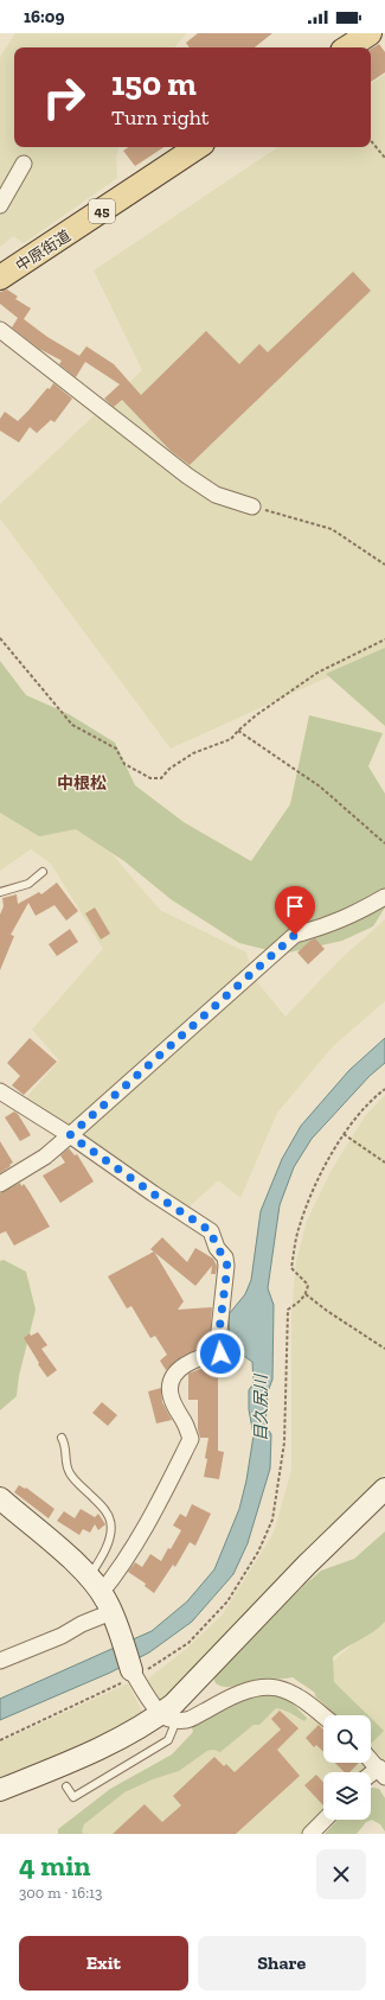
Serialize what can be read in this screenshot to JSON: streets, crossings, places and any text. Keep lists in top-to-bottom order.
{
  "streets": {
    "main road": ["45", "中原街道"]
  },
  "districts": ["中根松"],
  "water": ["目久尻川"],
  "page": {
    "status": "16:09",
    "turn": ["150 m", "Turn right"],
    "heading": ["4 min", "300 m · 16:13"],
    "buttons": ["Exit", "Share"]
  }
}
